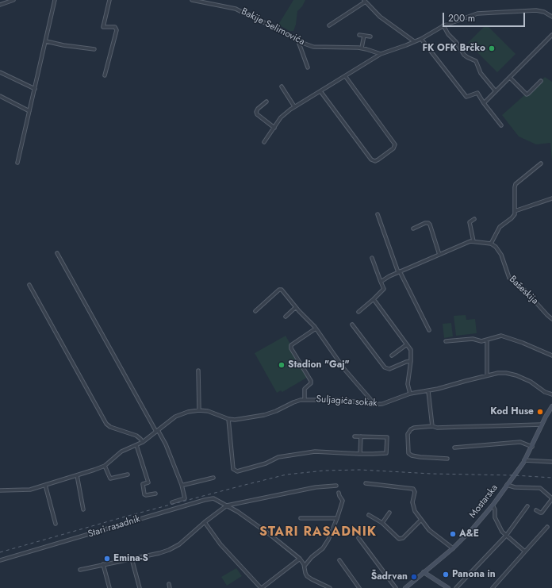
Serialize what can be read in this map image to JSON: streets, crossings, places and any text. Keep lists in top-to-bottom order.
{
  "streets": {
    "main road": ["Mostarska"],
    "street": [
      "Bakije Selimovića",
      "Bašeskija",
      "Suljagića sokak",
      "Stari rasadnik"
    ]
  },
  "districts": ["STARI RASADNIK"],
  "places": [
    "FK OFK Brčko",
    "Stadion \"Gaj\"",
    "Kod Huse",
    "A&E",
    "Emina-S",
    "Panona in",
    "Šadrvan"
  ],
  "scale_bar": "200 m"
}
